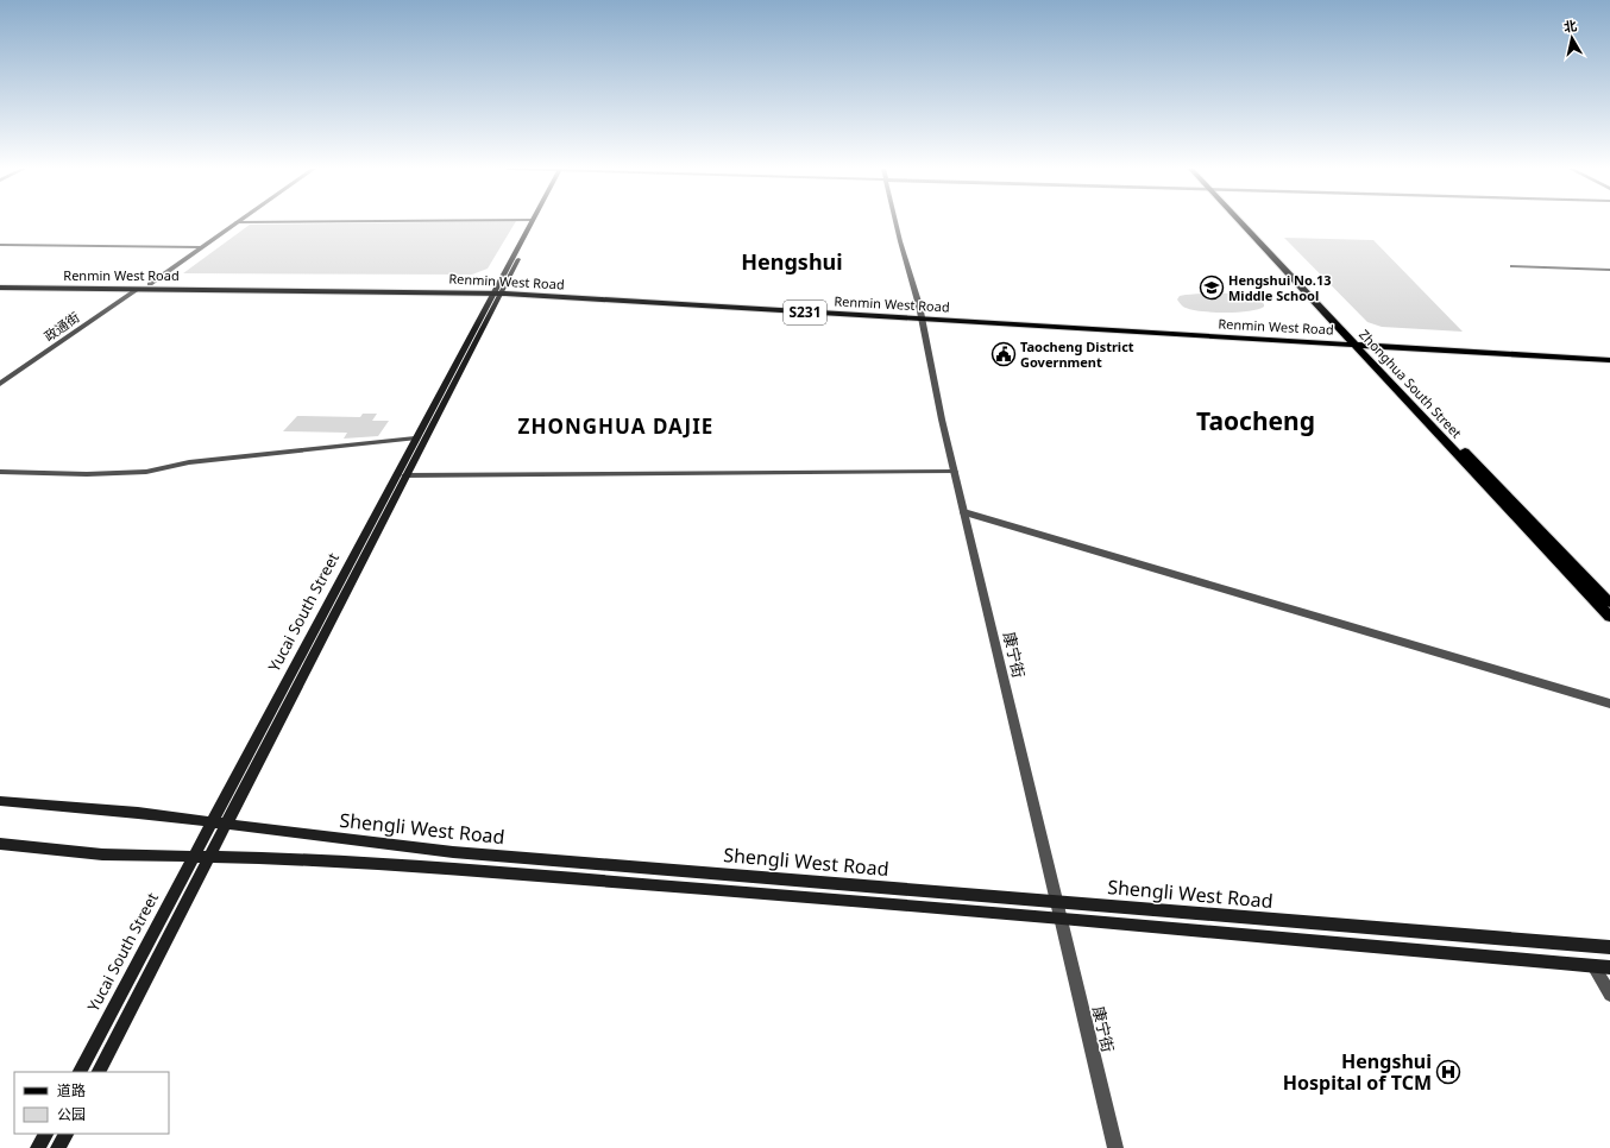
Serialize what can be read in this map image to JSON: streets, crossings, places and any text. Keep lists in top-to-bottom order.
{
  "streets": {
    "main road": [
      "Renmin West Road",
      "S231",
      "Zhonghua South Street",
      "Yucai South Street",
      "Shengli West Road"
    ],
    "street": ["政通街", "康宁街"]
  },
  "crossings": [
    ["Renmin West Road", "政通街"],
    ["Renmin West Road", "Zhonghua South Street"],
    ["Renmin West Road", "Yucai South Street"],
    ["Renmin West Road", "康宁街"],
    ["Yucai South Street", "Shengli West Road"],
    ["康宁街", "Shengli West Road"]
  ],
  "districts": ["Hengshui", "Taocheng", "ZHONGHUA DAJIE"],
  "places": {
    "school or university": ["Hengshui No.13 Middle School"],
    "public building": ["Taocheng District Government"],
    "hospital": ["Hengshui Hospital of TCM"]
  },
  "legend": ["道路", "公园"],
  "north": "top"
}
